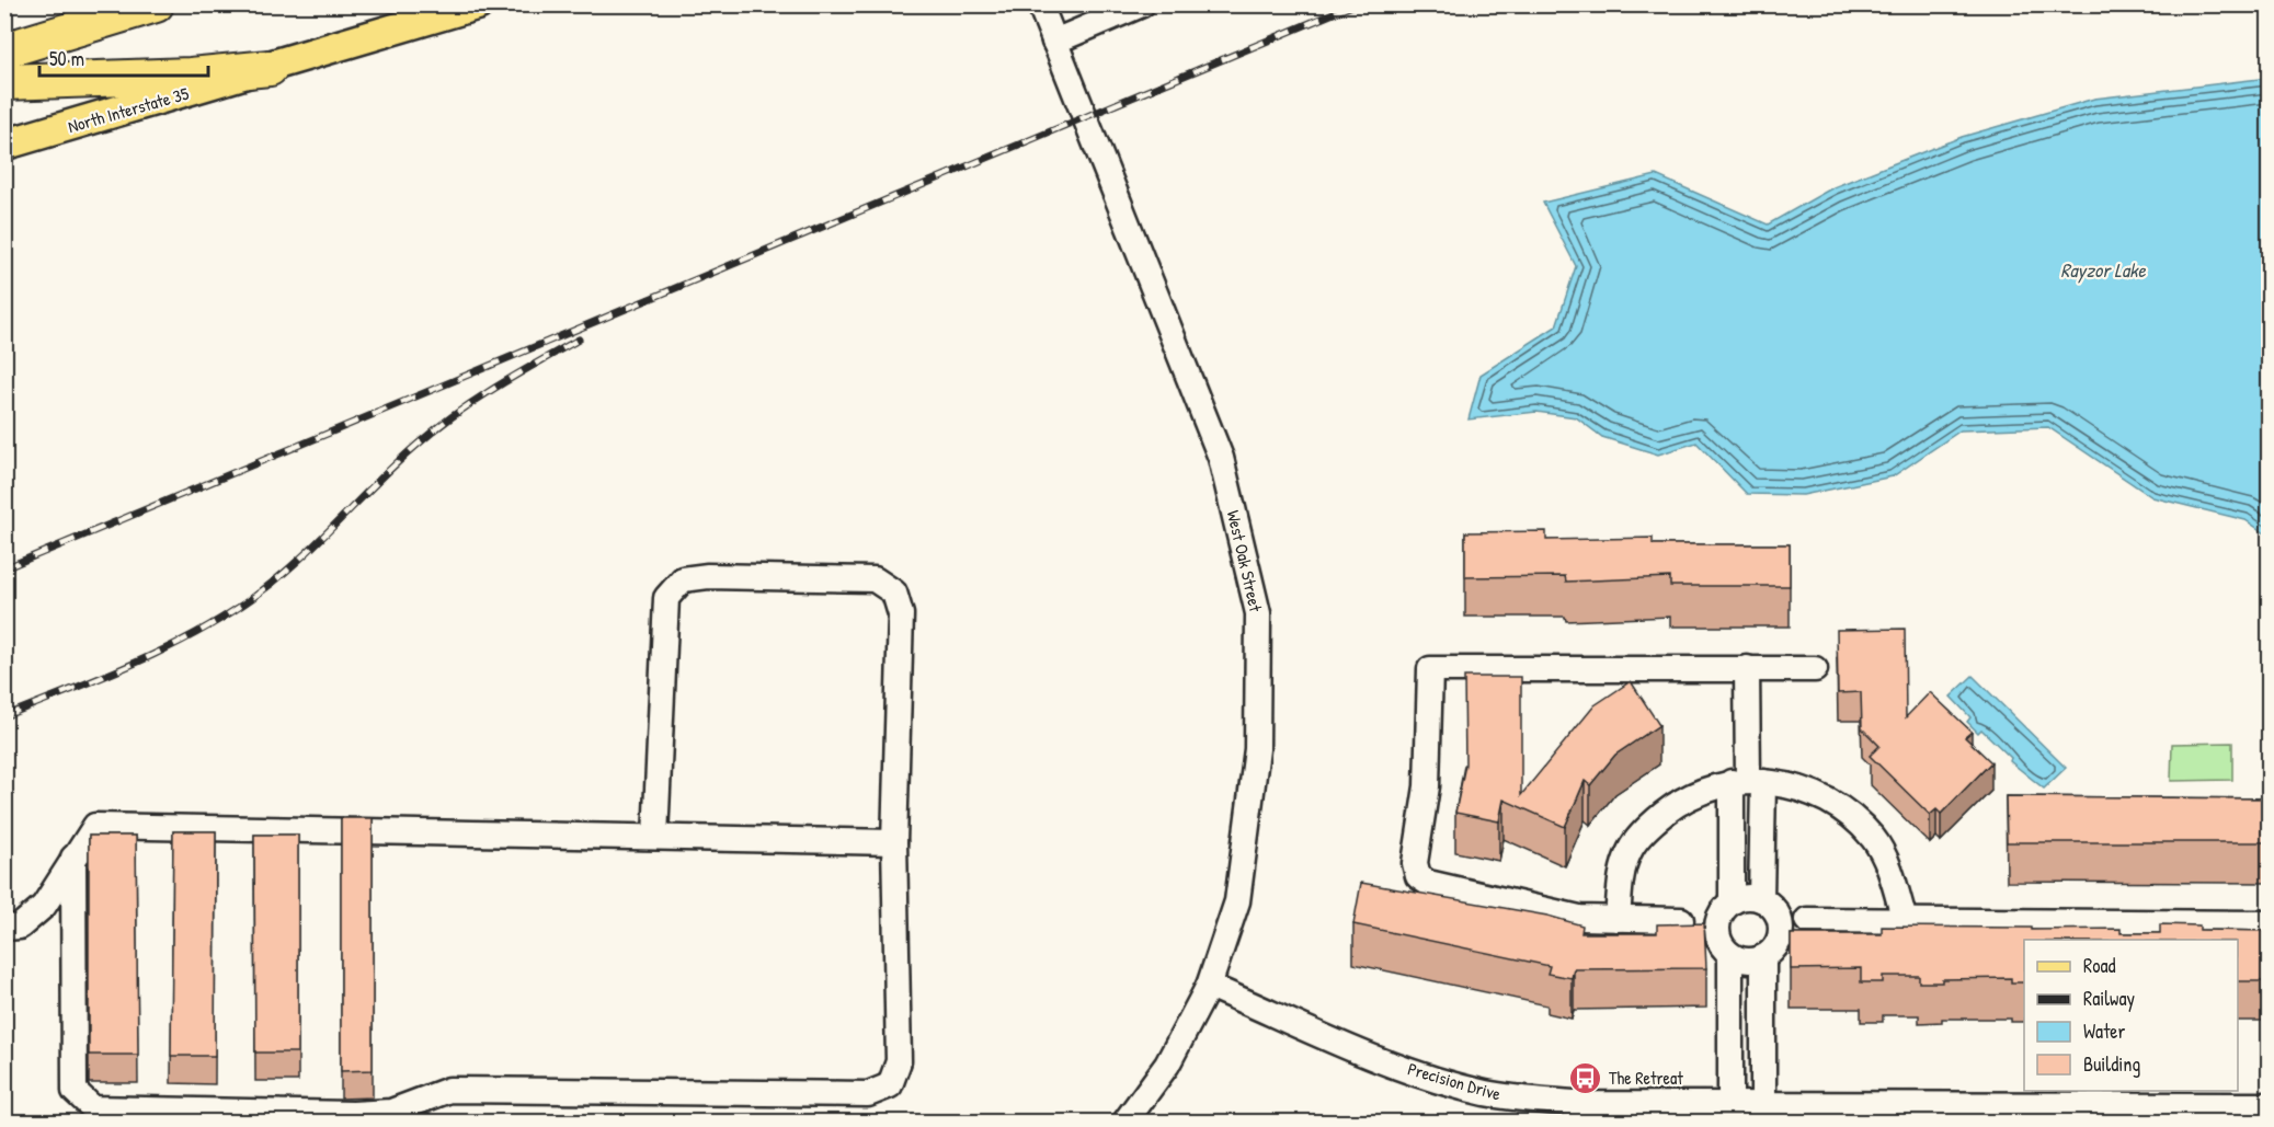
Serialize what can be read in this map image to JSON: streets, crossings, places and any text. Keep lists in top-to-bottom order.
{
  "streets": {
    "main road": ["North Interstate 35"],
    "street": ["West Oak Street", "Precision Drive"]
  },
  "crossings": [
    ["West Oak Street", "Precision Drive"]
  ],
  "water": ["Rayzor Lake"],
  "places": {
    "bus stop": ["The Retreat"]
  },
  "legend": [
    "Road",
    "Railway",
    "Water",
    "Building"
  ],
  "scale_bar": "50 m"
}
